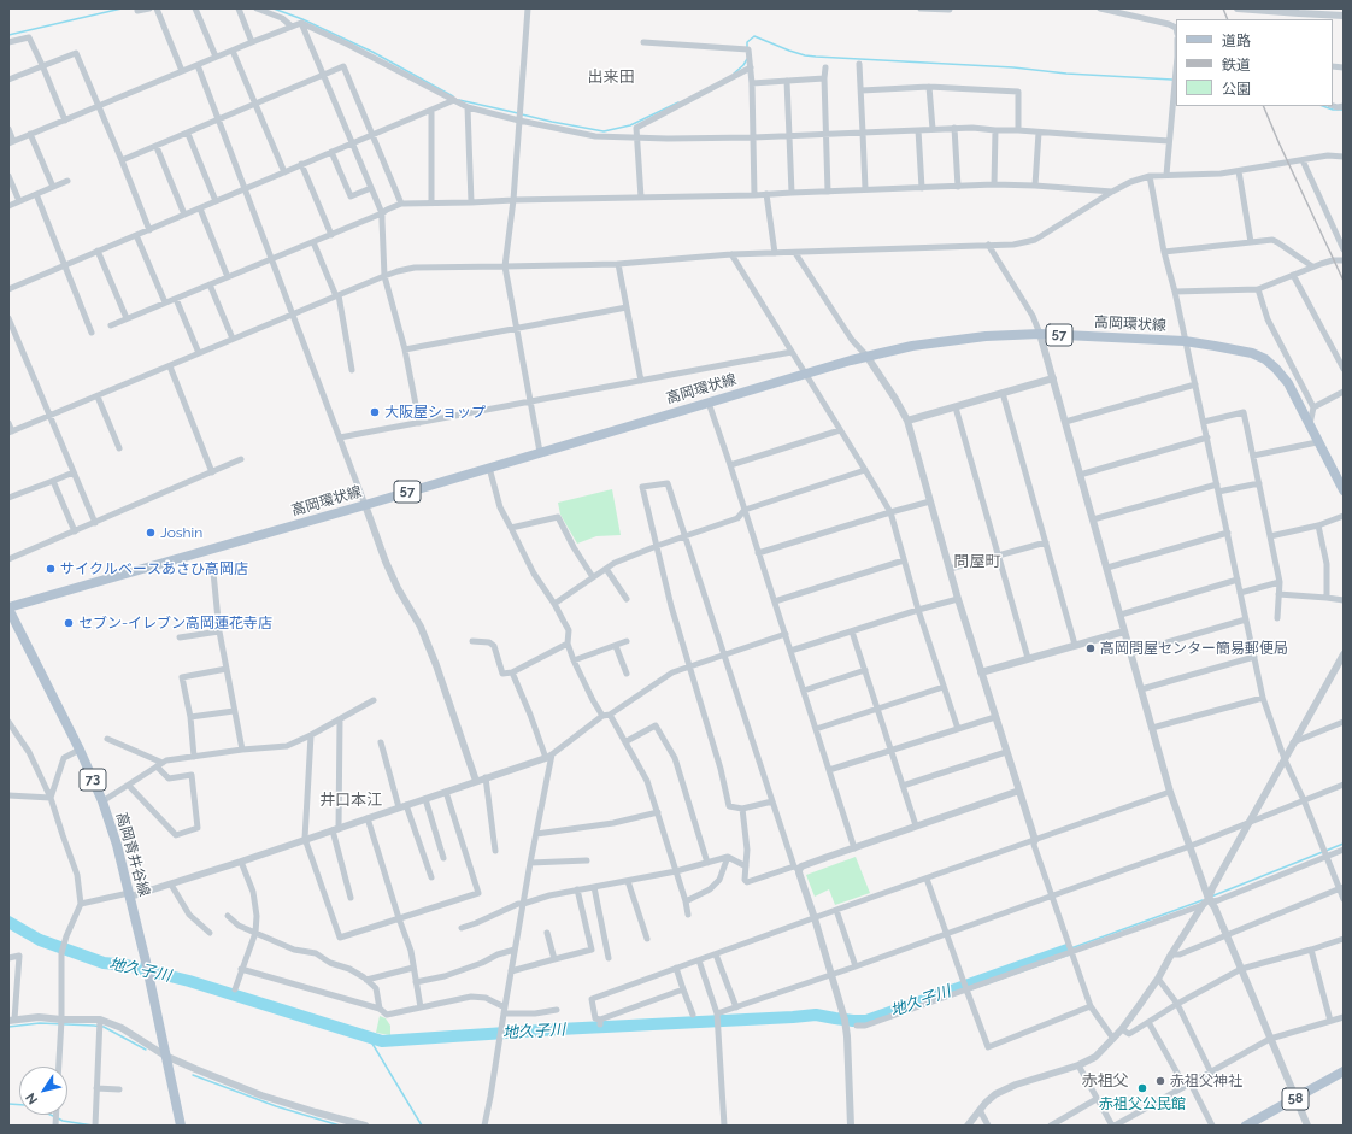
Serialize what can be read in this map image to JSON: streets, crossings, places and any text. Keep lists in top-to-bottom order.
{
  "streets": {
    "main road": [
      "高岡環状線",
      "57",
      "73",
      "高岡青井谷線",
      "58"
    ]
  },
  "crossings": [
    ["高岡環状線", "高岡青井谷線"]
  ],
  "districts": [
    "出来田",
    "問屋町",
    "井口本江",
    "赤祖父"
  ],
  "water": ["地久子川"],
  "places": [
    "大阪屋ショップ",
    "Joshin",
    "サイクルベースあさひ高岡店",
    "セブン-イレブン高岡蓮花寺店",
    "高岡問屋センター簡易郵便局",
    "赤祖父神社",
    "赤祖父公民館"
  ],
  "legend": ["道路", "鉄道", "公園"],
  "north": "bottom left"
}
